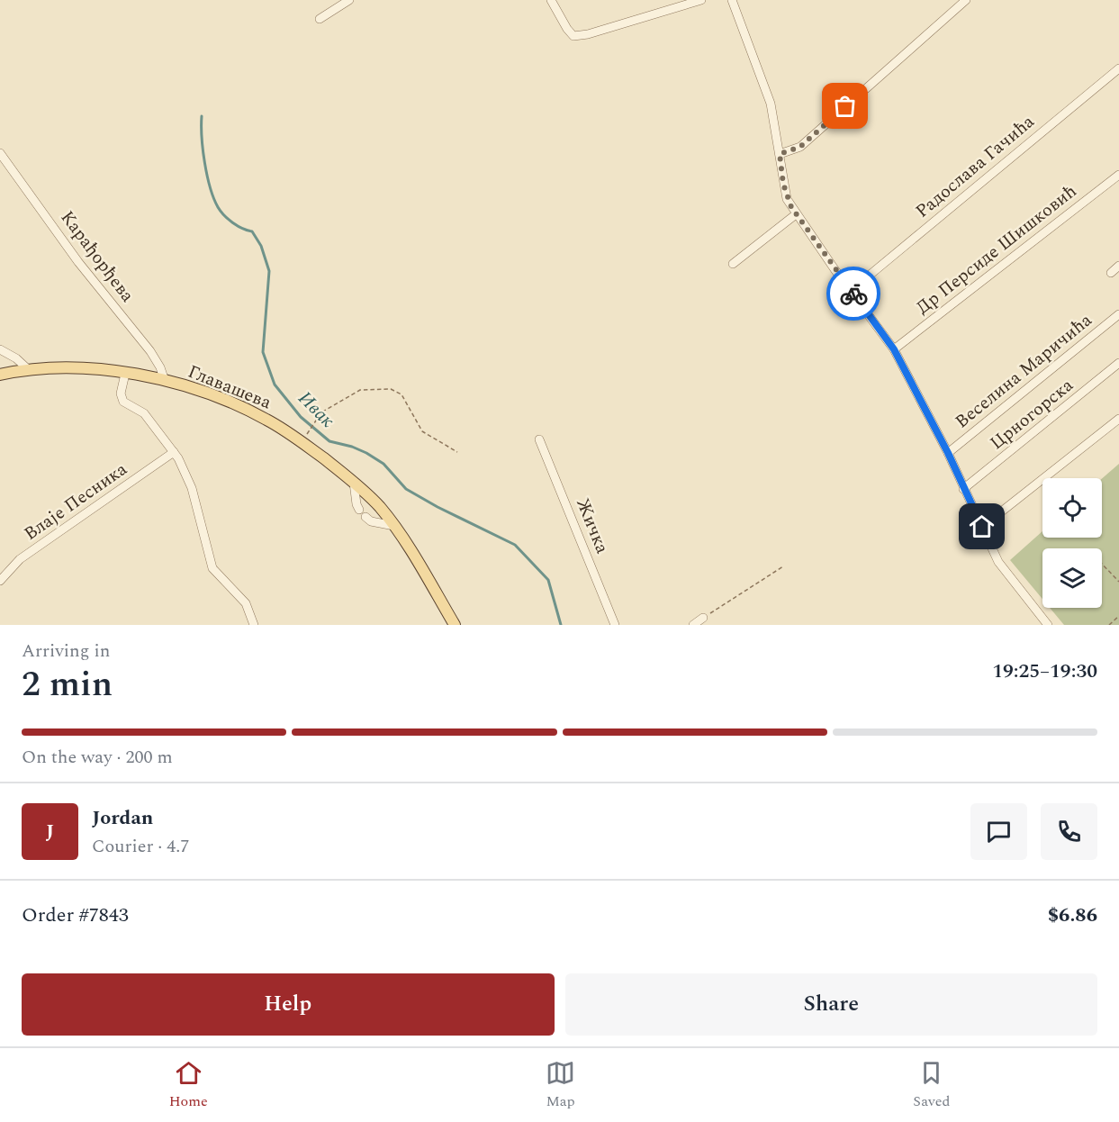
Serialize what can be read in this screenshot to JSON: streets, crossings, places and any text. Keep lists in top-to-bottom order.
{
  "streets": {
    "main road": ["Главашева"],
    "street": [
      "Радослава Гачића",
      "Др Персиде Шишковић",
      "Карађорђева",
      "Веселина Маричића",
      "Црногорска",
      "Влаје Песника",
      "Жичка"
    ]
  },
  "crossings": [
    ["Карађорђева", "Главашева"]
  ],
  "water": ["Ивак"],
  "page": {
    "heading": ["2 min", "Arriving in", "19:25–19:30"],
    "panel": [
      "Jordan",
      "Courier · 4.7",
      "Order #7843",
      "$6.86"
    ],
    "bar": "On the way · 200 m",
    "round": "J",
    "buttons": ["Help", "Share"],
    "tabs": ["Home", "Map", "Saved"]
  }
}
